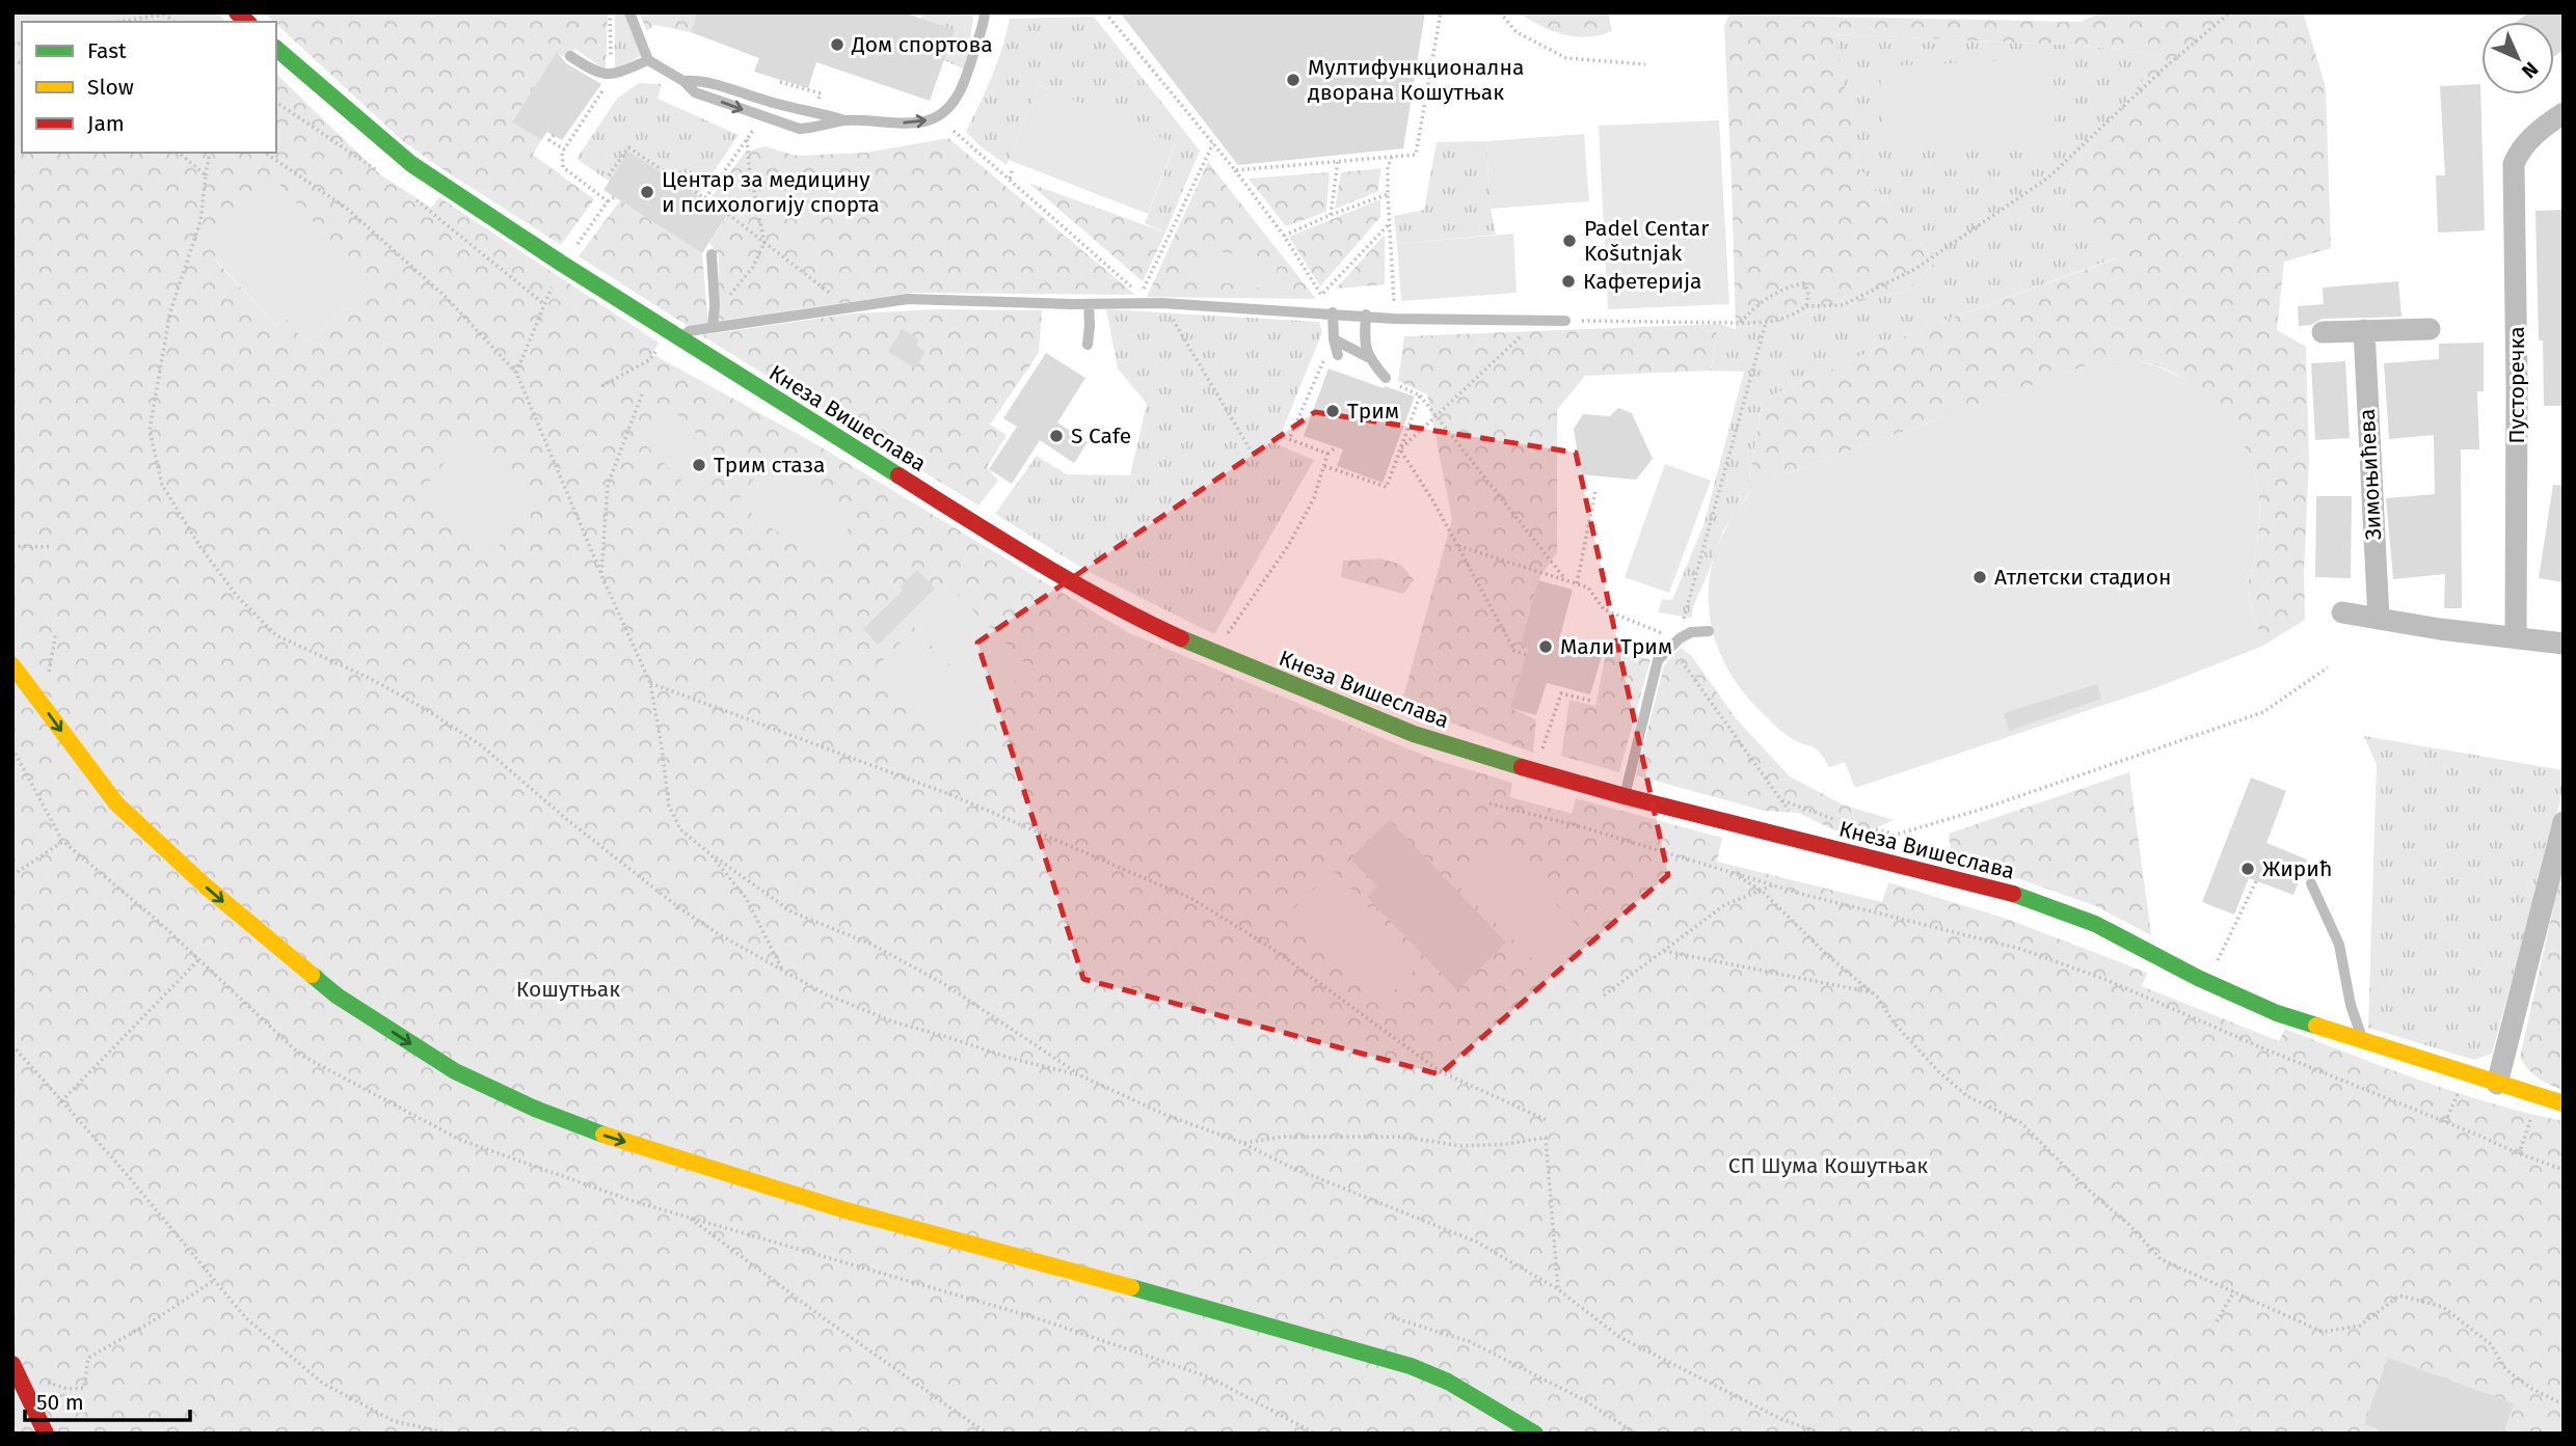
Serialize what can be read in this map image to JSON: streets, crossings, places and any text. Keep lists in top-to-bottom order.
{
  "streets": {
    "street": ["Пусторечка", "Кнеза Вишеслава", "Зимоњићева"]
  },
  "parks": ["Кошутњак", "СП Шума Кошутњак"],
  "places": [
    "Дом спортова",
    "Мултифункционална дворана Кошутњак",
    "Центар за медицину и психологију спорта",
    "Padel Centar Košutnjak",
    "Кафетерија",
    "Трим",
    "S Cafe",
    "Трим стаза",
    "Атлетски стадион",
    "Мали Трим",
    "Жирић"
  ],
  "legend": ["Fast", "Slow", "Jam"],
  "scale_bar": "50 m",
  "north": "bottom right"
}
